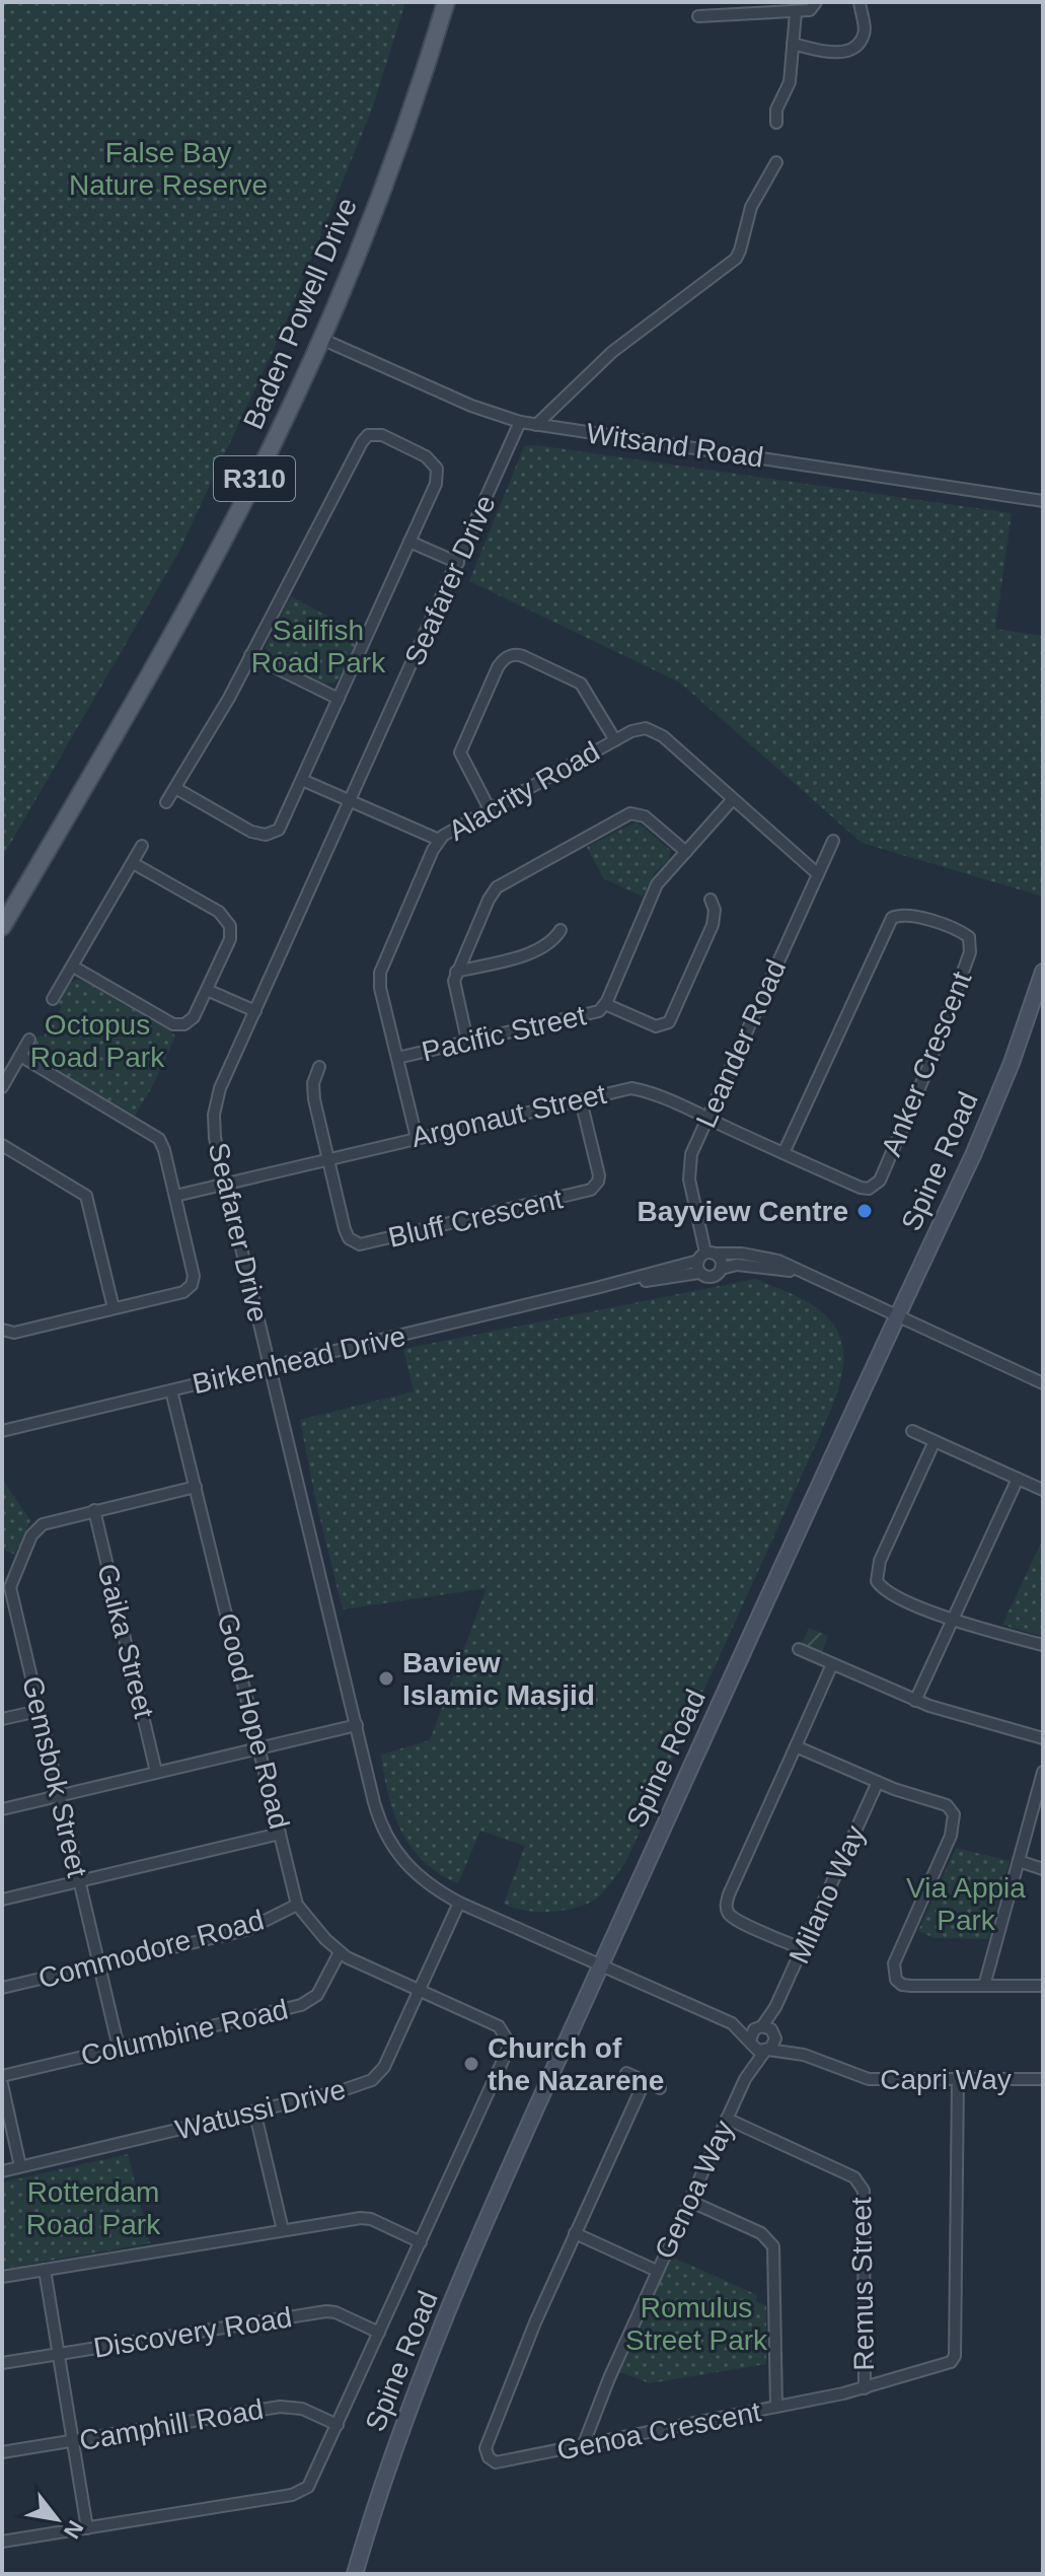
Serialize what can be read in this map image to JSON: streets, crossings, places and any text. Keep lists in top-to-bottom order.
{
  "streets": {
    "main road": ["Baden Powell Drive", "R310", "Spine Road"],
    "street": [
      "Witsand Road",
      "Seafarer Drive",
      "Alacrity Road",
      "Pacific Street",
      "Leander Road",
      "Anker Crescent",
      "Argonaut Street",
      "Bluff Crescent",
      "Birkenhead Drive",
      "Gaika Street",
      "Good Hope Road",
      "Gemsbok Street",
      "Milano Way",
      "Commodore Road",
      "Columbine Road",
      "Capri Way",
      "Watussi Drive",
      "Genoa Way",
      "Remus Street",
      "Discovery Road",
      "Camphill Road",
      "Genoa Crescent"
    ]
  },
  "crossings": [
    ["Baden Powell Drive", "Witsand Road"],
    ["Witsand Road", "Seafarer Drive"],
    ["Seafarer Drive", "Argonaut Street"],
    ["Seafarer Drive", "Spine Road"],
    ["Seafarer Drive", "Birkenhead Drive"],
    ["Seafarer Drive", "Capri Way"],
    ["Seafarer Drive", "Watussi Drive"],
    ["Alacrity Road", "Pacific Street"],
    ["Alacrity Road", "Leander Road"],
    ["Alacrity Road", "Argonaut Street"],
    ["Leander Road", "Argonaut Street"],
    ["Leander Road", "Birkenhead Drive"],
    ["Anker Crescent", "Argonaut Street"],
    ["Argonaut Street", "Bluff Crescent"],
    ["Spine Road", "Birkenhead Drive"],
    ["Spine Road", "Capri Way"],
    ["Birkenhead Drive", "Good Hope Road"],
    ["Gaika Street", "Gemsbok Street"],
    ["Good Hope Road", "Gemsbok Street"],
    ["Good Hope Road", "Commodore Road"],
    ["Good Hope Road", "Columbine Road"],
    ["Good Hope Road", "Watussi Drive"],
    ["Gemsbok Street", "Commodore Road"],
    ["Gemsbok Street", "Columbine Road"],
    ["Milano Way", "Capri Way"],
    ["Milano Way", "Genoa Way"],
    ["Capri Way", "Genoa Way"],
    ["Capri Way", "Genoa Crescent"],
    ["Genoa Way", "Remus Street"],
    ["Genoa Way", "Genoa Crescent"],
    ["Remus Street", "Genoa Crescent"]
  ],
  "parks": [
    "False Bay Nature Reserve",
    "Sailfish Road Park",
    "Octopus Road Park",
    "Via Appia Park",
    "Rotterdam Road Park",
    "Romulus Street Park"
  ],
  "places": ["Bayview Centre", "Baview Islamic Masjid", "Church of the Nazarene"],
  "north": "bottom right"
}
